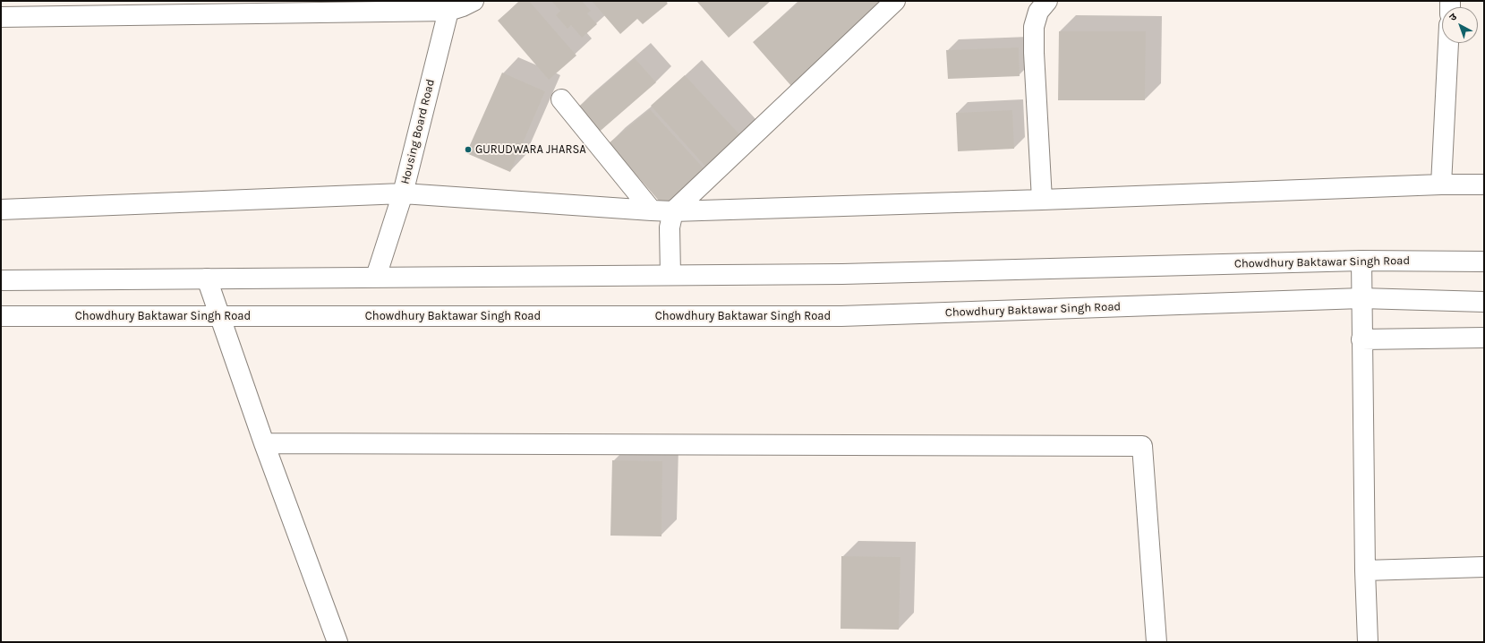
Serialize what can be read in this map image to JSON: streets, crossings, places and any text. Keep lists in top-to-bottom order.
{
  "streets": {
    "street": ["Housing Board Road", "Chowdhury Baktawar Singh Road"]
  },
  "crossings": [
    ["Housing Board Road", "Chowdhury Baktawar Singh Road"]
  ],
  "places": ["GURUDWARA JHARSA"],
  "north": "top left"
}
